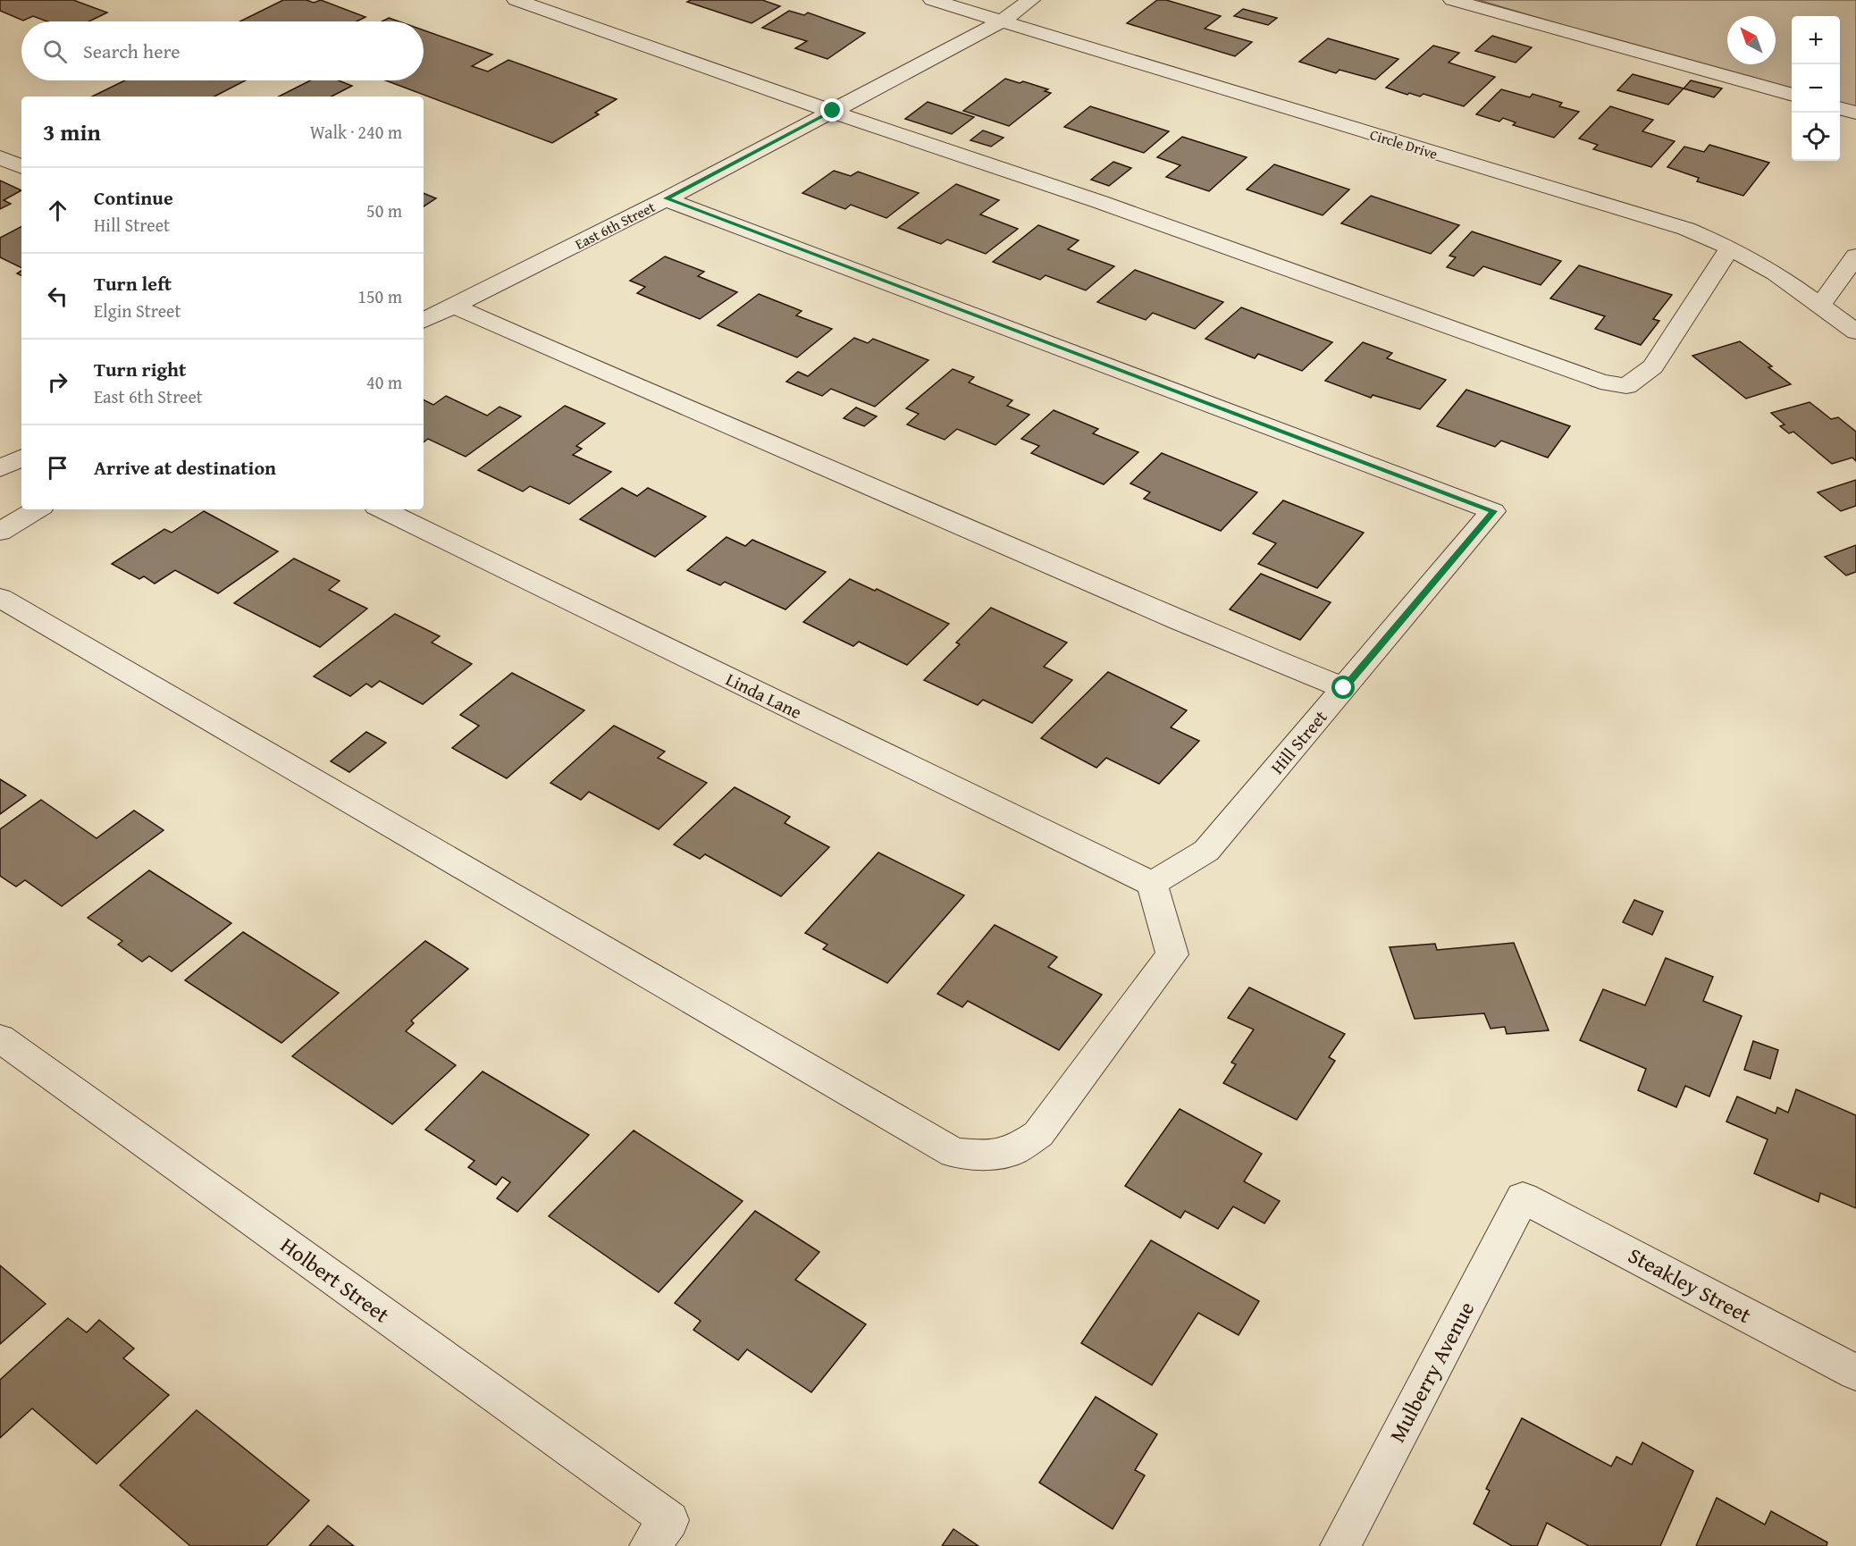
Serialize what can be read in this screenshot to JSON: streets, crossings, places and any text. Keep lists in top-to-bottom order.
{
  "streets": {
    "street": [
      "Circle Drive",
      "East 6th Street",
      "Linda Lane",
      "Hill Street",
      "Holbert Street",
      "Steakley Street",
      "Mulberry Avenue"
    ]
  },
  "crossings": [
    ["Circle Drive", "East 6th Street"],
    ["East 6th Street", "Hill Street"],
    ["Linda Lane", "Hill Street"],
    ["Steakley Street", "Mulberry Avenue"]
  ],
  "north": "top left",
  "page": {
    "map_buttons": ["+", "−"],
    "search": "Search here",
    "heading": ["3 min", "Walk · 240 m"],
    "list": [
      ["Continue", "Hill Street", "50 m"],
      ["Turn left", "Elgin Street", "150 m"],
      ["Turn right", "East 6th Street", "40 m"],
      "Arrive at destination"
    ]
  }
}
